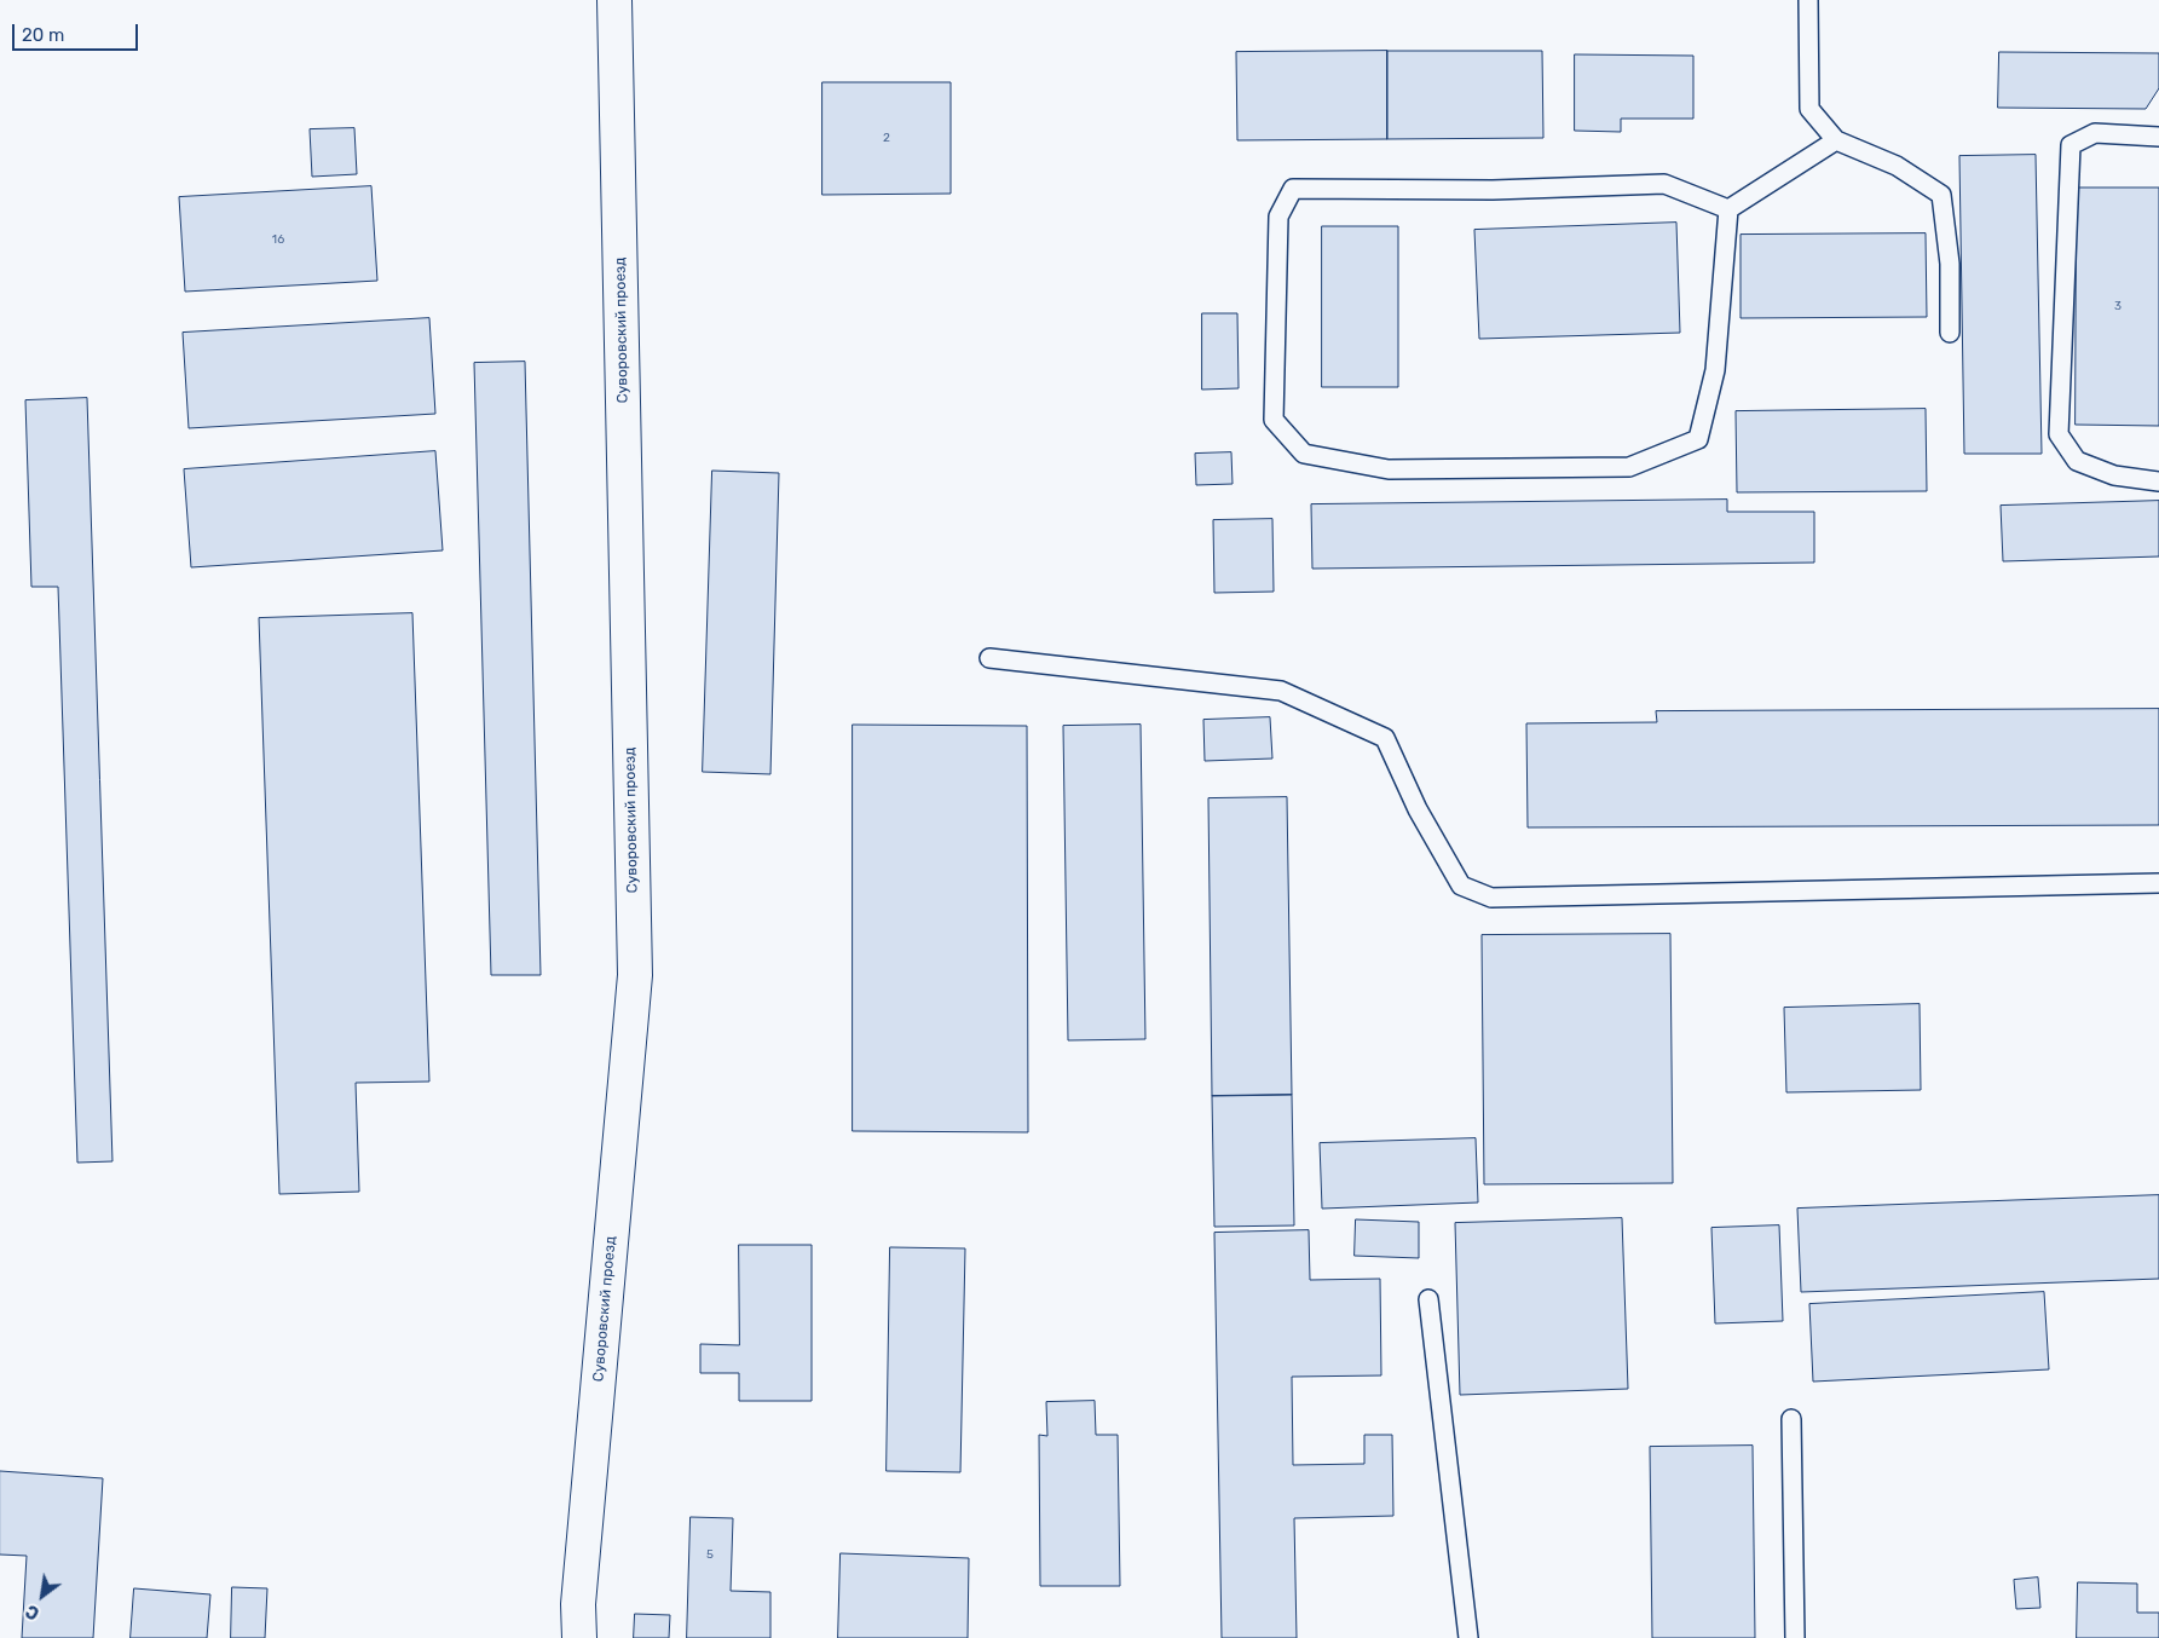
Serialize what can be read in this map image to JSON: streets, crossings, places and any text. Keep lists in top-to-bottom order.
{
  "streets": {
    "street": ["Суворовский проезд"]
  },
  "house_numbers": [
    "2",
    "16",
    "3",
    "5"
  ],
  "scale_bar": "20 m",
  "north": "bottom left"
}
